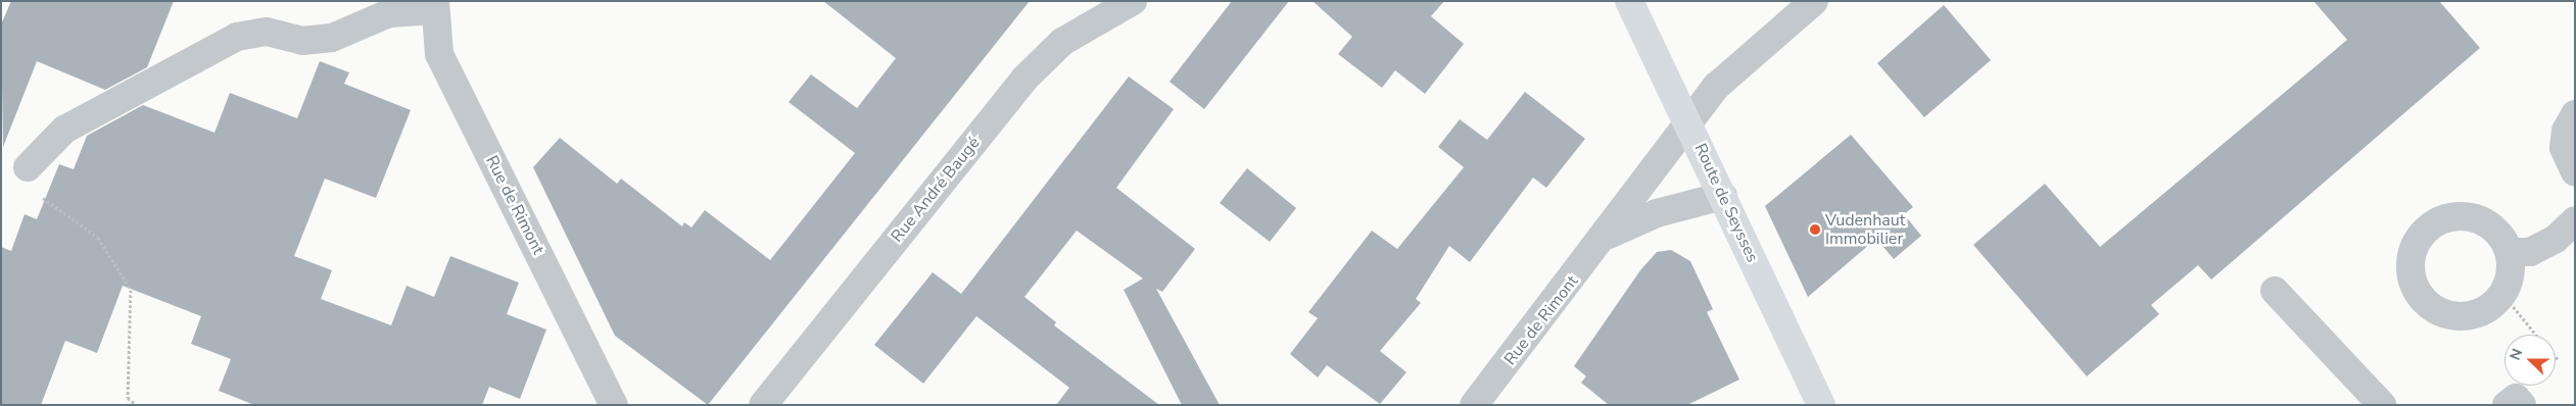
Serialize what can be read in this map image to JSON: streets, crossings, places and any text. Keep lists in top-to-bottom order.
{
  "streets": {
    "main road": ["Route de Seysses"],
    "street": ["Rue André Baugé", "Rue de Rimont"]
  },
  "crossings": [
    ["Route de Seysses", "Rue de Rimont"]
  ],
  "places": ["Vudenhaut Immobilier"],
  "north": "left"
}
